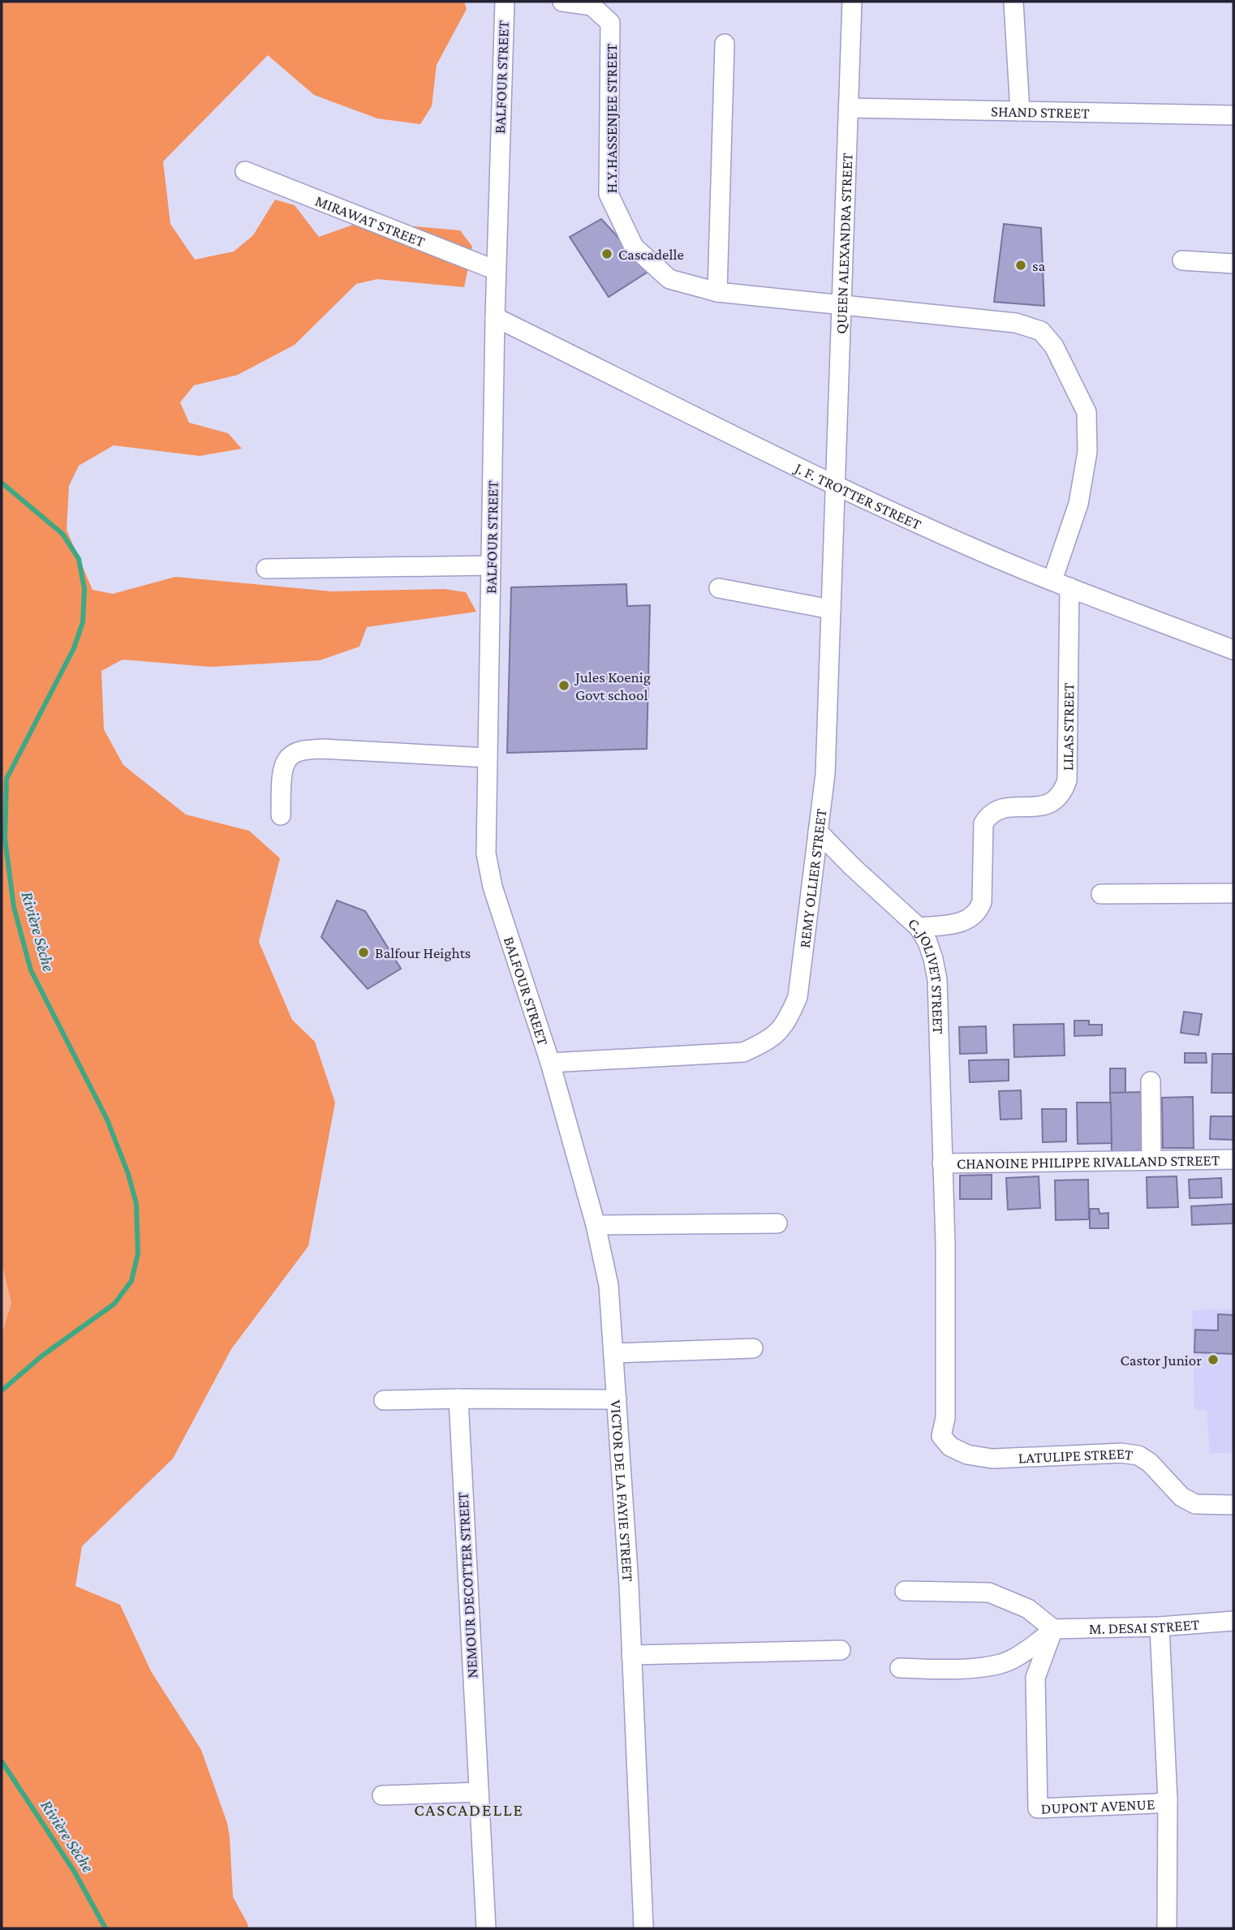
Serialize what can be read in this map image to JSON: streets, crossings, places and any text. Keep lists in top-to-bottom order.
{
  "streets": {
    "street": [
      "BALFOUR STREET",
      "SHAND STREET",
      "H.Y.HASSENJEE STREET",
      "MIRAWAT STREET",
      "QUEEN ALEXANDRA STREET",
      "J. F. TROTTER STREET",
      "LILAS STREET",
      "REMY OLLIER STREET",
      "C..JOLIVET STREET",
      "CHANOINE PHILIPPE RIVALLAND STREET",
      "LATULIPE STREET",
      "VICTOR DE LA FAYIE STREET",
      "NEMOUR DECOTTER STREET",
      "M. DESAI STREET",
      "DUPONT AVENUE"
    ]
  },
  "crossings": [
    ["BALFOUR STREET", "MIRAWAT STREET"],
    ["BALFOUR STREET", "J. F. TROTTER STREET"],
    ["BALFOUR STREET", "REMY OLLIER STREET"],
    ["BALFOUR STREET", "VICTOR DE LA FAYIE STREET"],
    ["SHAND STREET", "QUEEN ALEXANDRA STREET"],
    ["H.Y.HASSENJEE STREET", "QUEEN ALEXANDRA STREET"],
    ["H.Y.HASSENJEE STREET", "J. F. TROTTER STREET"],
    ["H.Y.HASSENJEE STREET", "LILAS STREET"],
    ["QUEEN ALEXANDRA STREET", "J. F. TROTTER STREET"],
    ["QUEEN ALEXANDRA STREET", "REMY OLLIER STREET"],
    ["J. F. TROTTER STREET", "LILAS STREET"],
    ["J. F. TROTTER STREET", "REMY OLLIER STREET"],
    ["LILAS STREET", "C..JOLIVET STREET"],
    ["REMY OLLIER STREET", "C..JOLIVET STREET"],
    ["REMY OLLIER STREET", "VICTOR DE LA FAYIE STREET"],
    ["C..JOLIVET STREET", "CHANOINE PHILIPPE RIVALLAND STREET"],
    ["C..JOLIVET STREET", "LATULIPE STREET"],
    ["M. DESAI STREET", "DUPONT AVENUE"]
  ],
  "districts": ["CASCADELLE"],
  "water": ["Rivière Sèche"],
  "places": [
    "Cascadelle",
    "sa",
    "Jules Koenig Govt school",
    "Balfour Heights",
    "Castor Junior"
  ]
}
